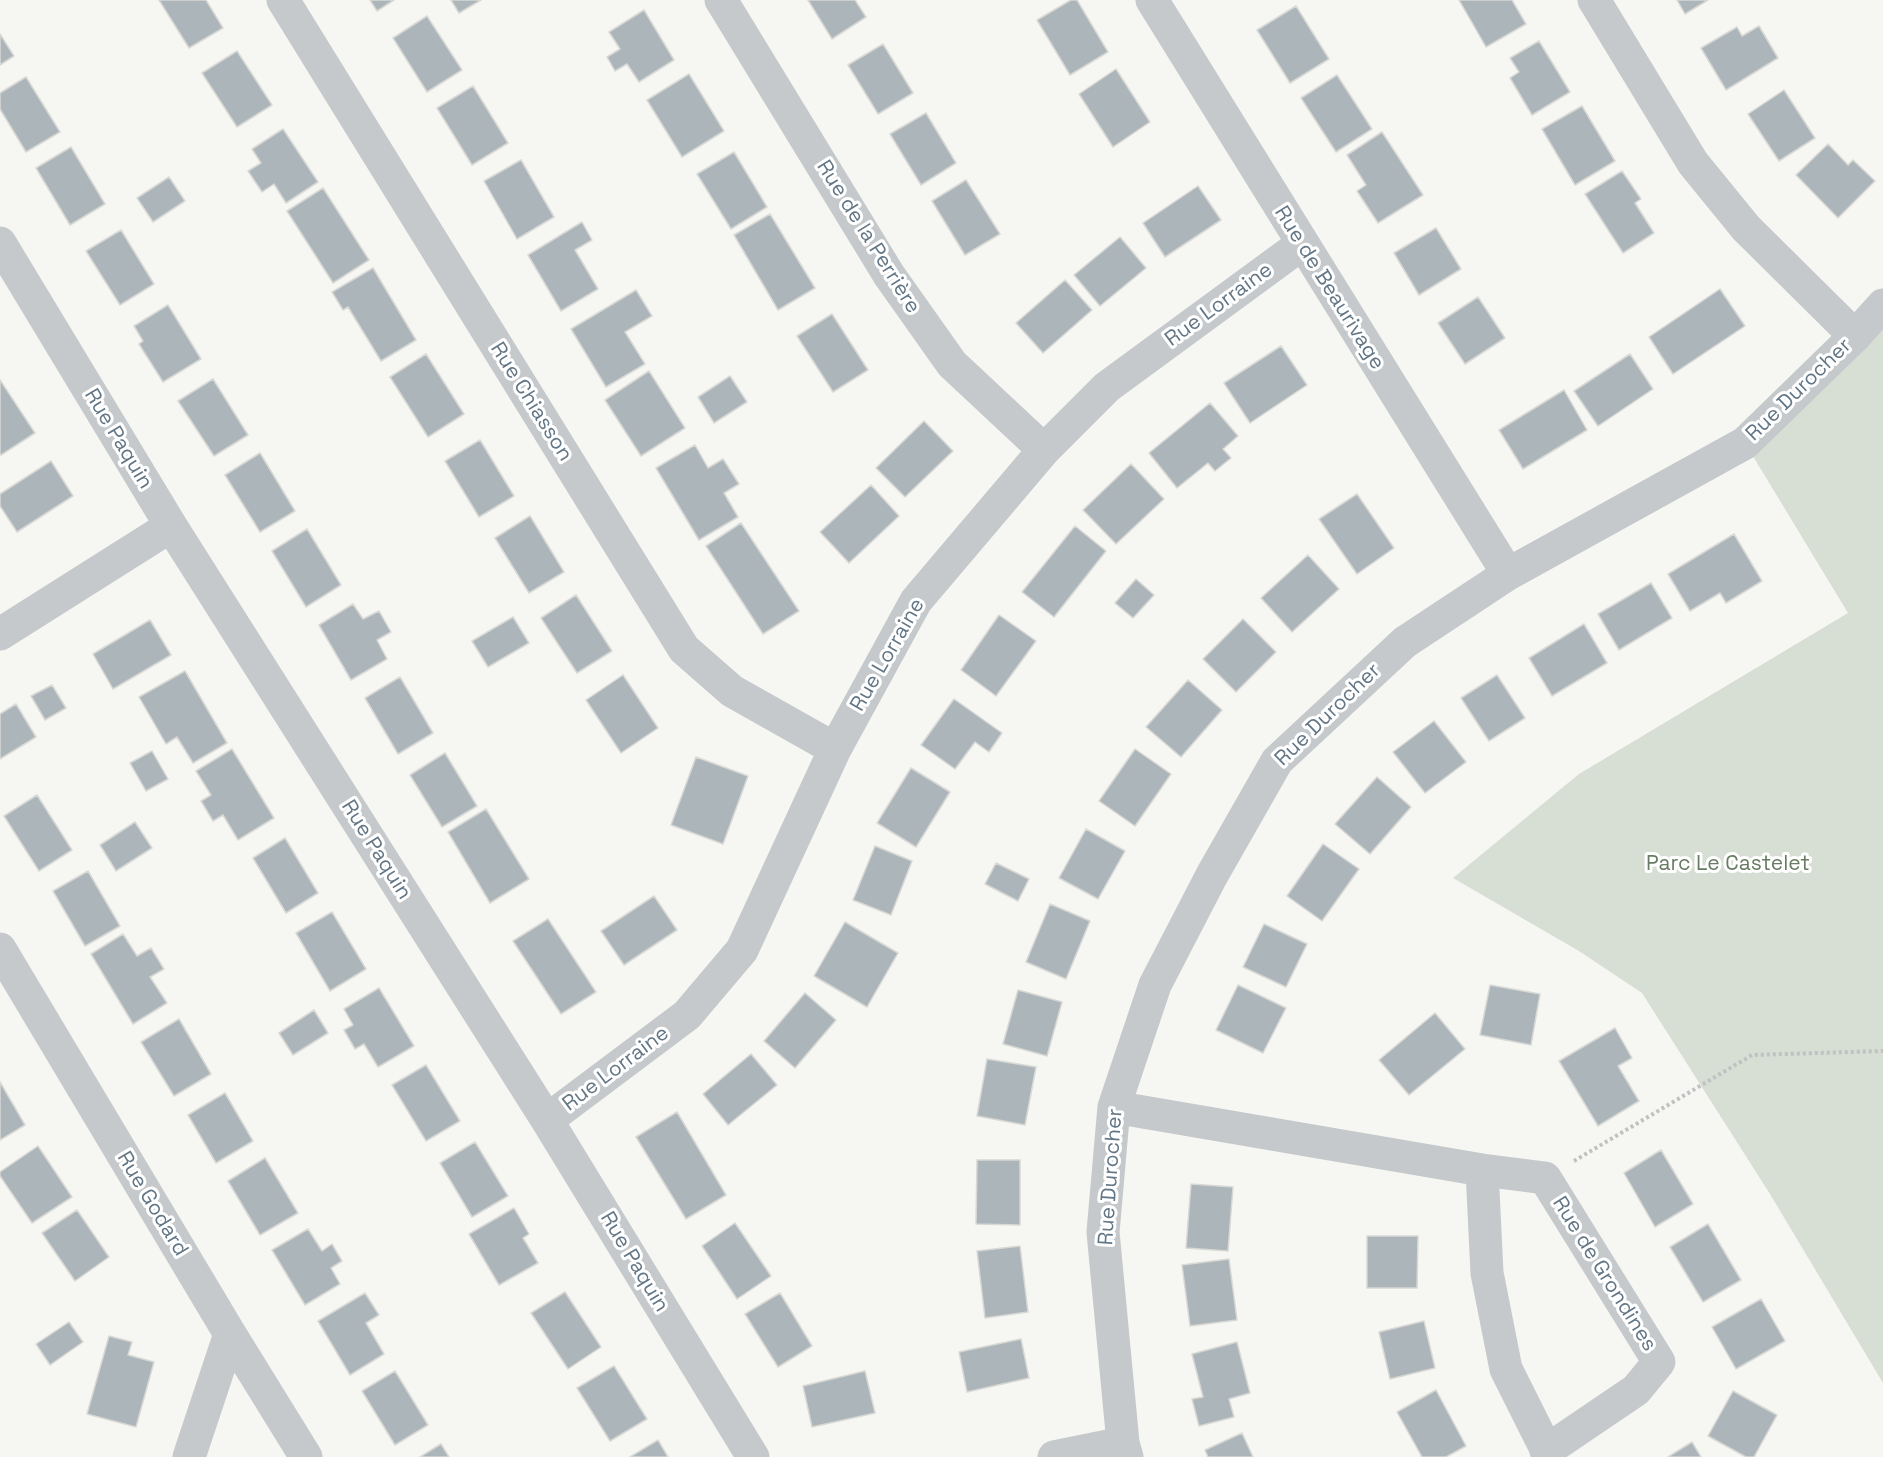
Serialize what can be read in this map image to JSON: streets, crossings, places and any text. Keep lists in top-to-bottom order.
{
  "streets": {
    "street": [
      "Rue de la Perrière",
      "Rue de Beaurivage",
      "Rue Lorraine",
      "Rue Durocher",
      "Rue Chiasson",
      "Rue Paquin",
      "Rue Godard",
      "Rue de Grondines"
    ]
  },
  "crossings": [
    ["Rue de la Perrière", "Rue Lorraine"],
    ["Rue de Beaurivage", "Rue Lorraine"],
    ["Rue de Beaurivage", "Rue Durocher"],
    ["Rue Lorraine", "Rue Chiasson"],
    ["Rue Lorraine", "Rue Paquin"],
    ["Rue Durocher", "Rue de Grondines"]
  ],
  "parks": ["Parc Le Castelet"]
}
